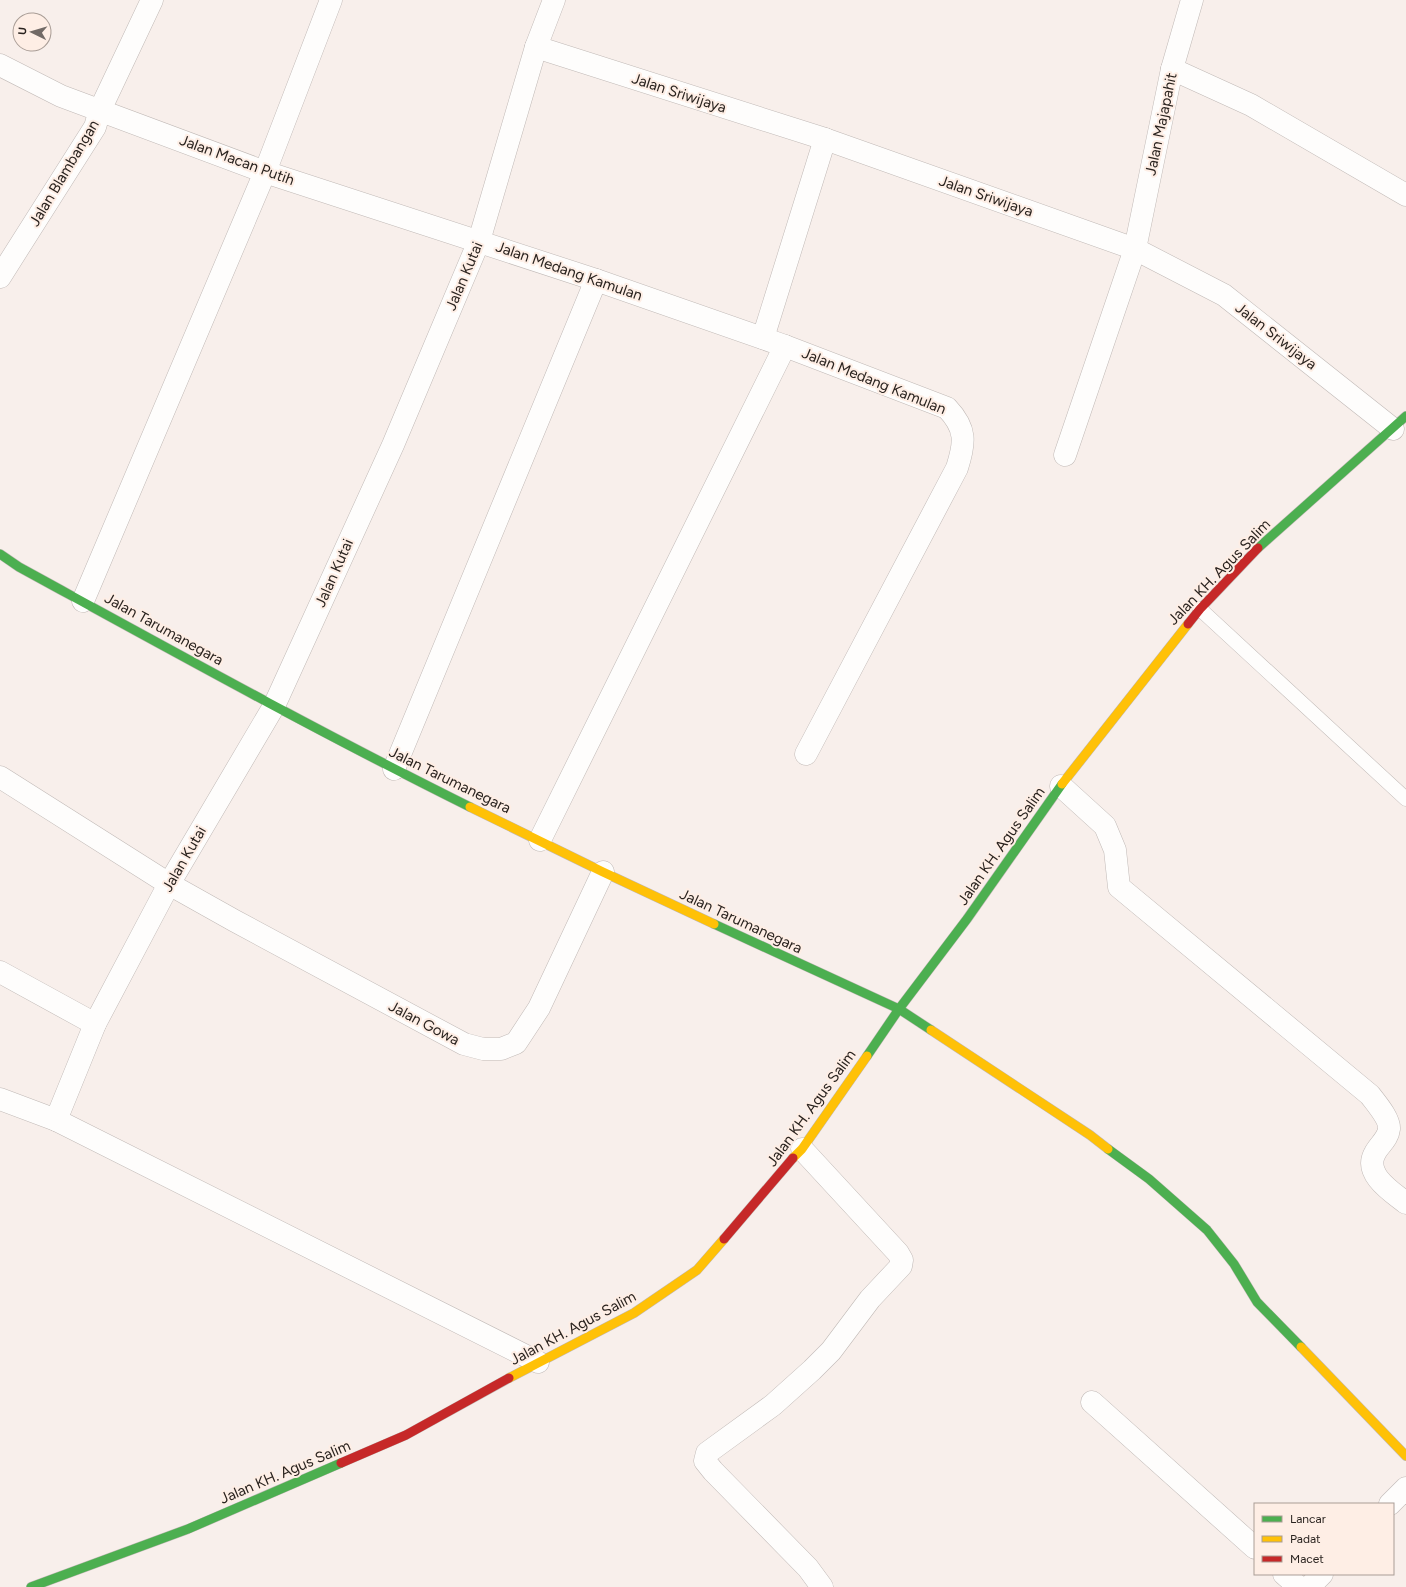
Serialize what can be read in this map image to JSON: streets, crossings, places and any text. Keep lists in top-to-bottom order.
{
  "streets": {
    "street": [
      "Jalan Sriwijaya",
      "Jalan Majapahit",
      "Jalan Macan Putih",
      "Jalan Blambangan",
      "Jalan Medang Kamulan",
      "Jalan Kutai",
      "Jalan KH. Agus Salim",
      "Jalan Tarumanegara",
      "Jalan Gowa"
    ]
  },
  "crossings": [
    ["Jalan Sriwijaya", "Jalan Majapahit"],
    ["Jalan Sriwijaya", "Jalan Kutai"],
    ["Jalan Sriwijaya", "Jalan KH. Agus Salim"],
    ["Jalan Macan Putih", "Jalan Blambangan"],
    ["Jalan Macan Putih", "Jalan Medang Kamulan"],
    ["Jalan Macan Putih", "Jalan Kutai"],
    ["Jalan Medang Kamulan", "Jalan Kutai"],
    ["Jalan Kutai", "Jalan Tarumanegara"],
    ["Jalan Kutai", "Jalan Gowa"],
    ["Jalan KH. Agus Salim", "Jalan Tarumanegara"],
    ["Jalan Tarumanegara", "Jalan Gowa"]
  ],
  "legend": ["Lancar", "Padat", "Macet"],
  "north": "left"
}
